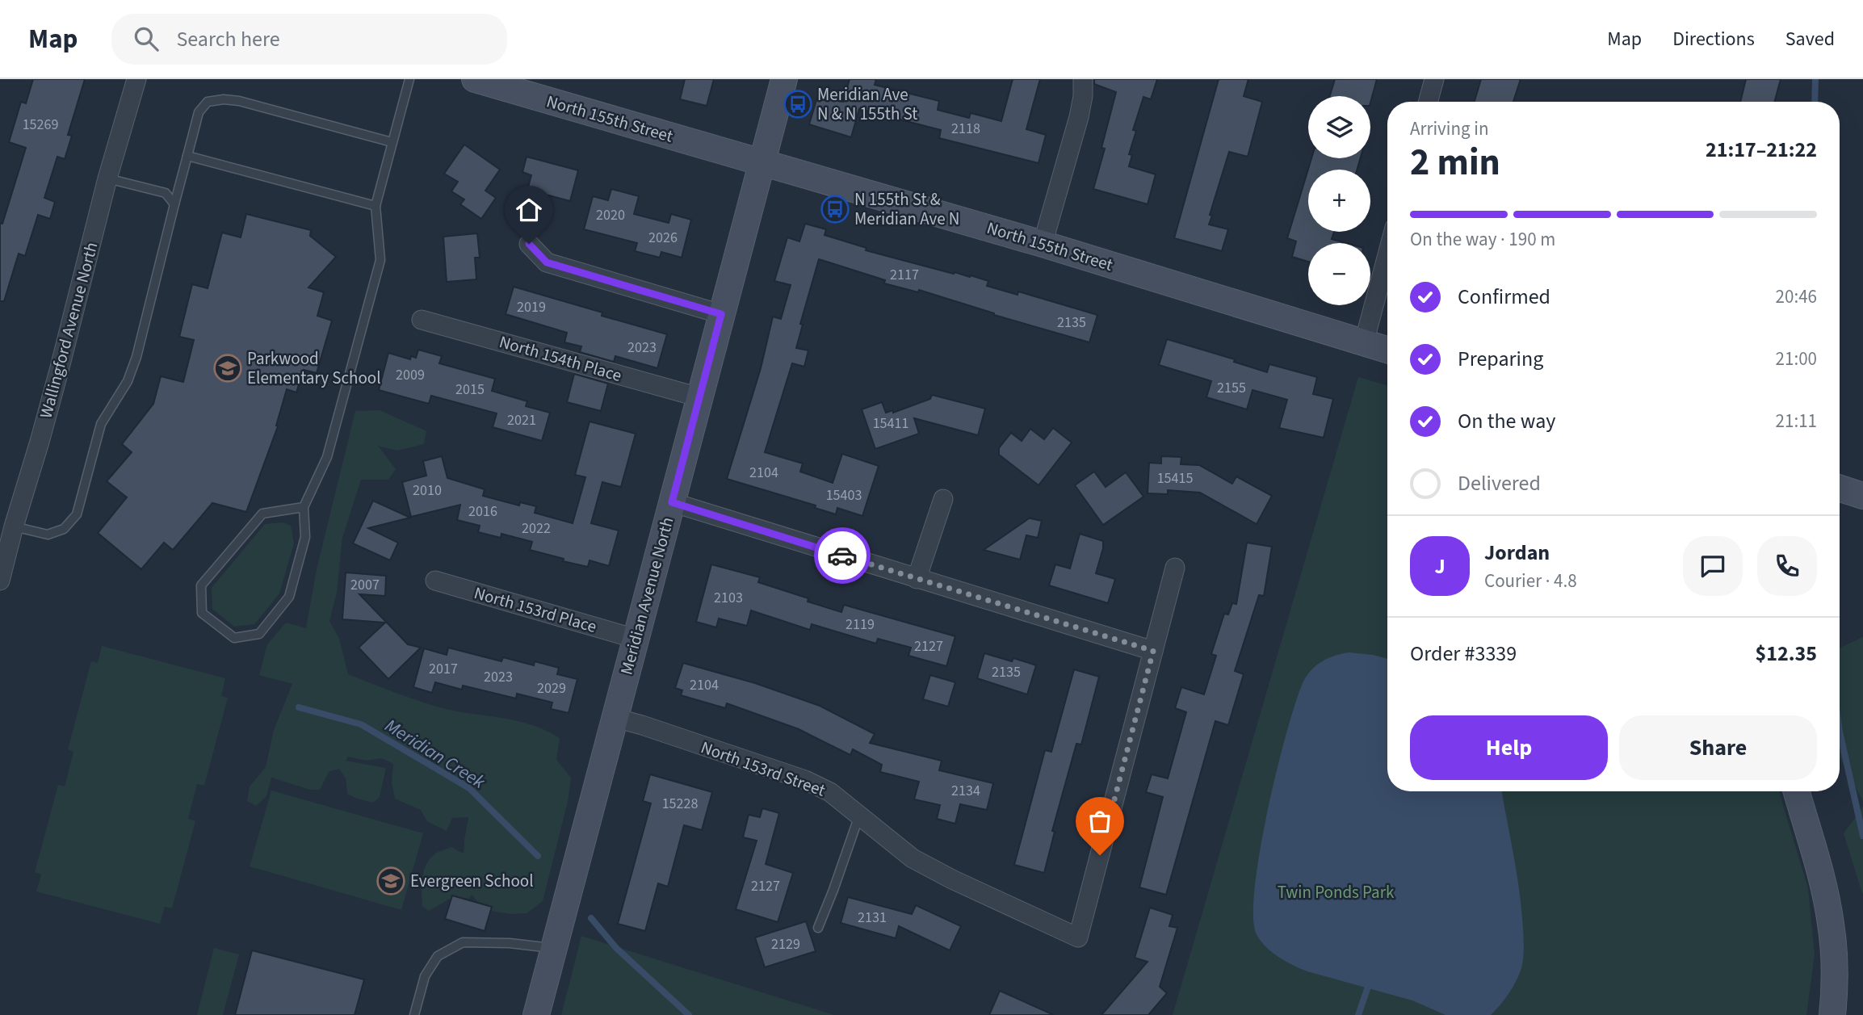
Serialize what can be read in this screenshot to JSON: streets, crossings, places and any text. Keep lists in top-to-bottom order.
{
  "streets": {
    "street": [
      "North 155th Street",
      "Wallingford Avenue North",
      "North 154th Place",
      "Meridian Avenue North",
      "North 153rd Place",
      "North 153rd Street"
    ]
  },
  "crossings": [
    ["North 155th Street", "Meridian Avenue North"],
    ["North 154th Place", "Meridian Avenue North"],
    ["Meridian Avenue North", "North 153rd Place"],
    ["Meridian Avenue North", "North 153rd Street"]
  ],
  "water": ["Meridian Creek"],
  "parks": ["Twin Ponds Park"],
  "places": {
    "bus stop": ["Meridian Ave N & N 155th St", "N 155th St & Meridian Ave N"],
    "school or university": ["Parkwood Elementary School", "Evergreen School"]
  },
  "house_numbers": [
    "15269",
    "2118",
    "2020",
    "2026",
    "2117",
    "2019",
    "2135",
    "2023",
    "2009",
    "2155",
    "2015",
    "2021",
    "15411",
    "2104",
    "15415",
    "2010",
    "15403",
    "2016",
    "2022",
    "2007",
    "2103",
    "2119",
    "2127",
    "2017",
    "2135",
    "2023",
    "2104",
    "2029",
    "2134",
    "15228",
    "2127",
    "2131",
    "2129"
  ],
  "page": {
    "header": "Map",
    "search": "Search here",
    "nav": ["Map", "Directions", "Saved"],
    "map_buttons": ["+", "−"],
    "heading": ["2 min", "Arriving in", "21:17–21:22"],
    "panel": [
      "Jordan",
      "Courier · 4.8",
      "Order #3339",
      "$12.35"
    ],
    "bar": "On the way · 190 m",
    "list": [
      ["Confirmed", "20:46"],
      ["Preparing", "21:00"],
      ["On the way", "21:11"],
      "Delivered"
    ],
    "round": "J",
    "buttons": ["Help", "Share"]
  }
}
